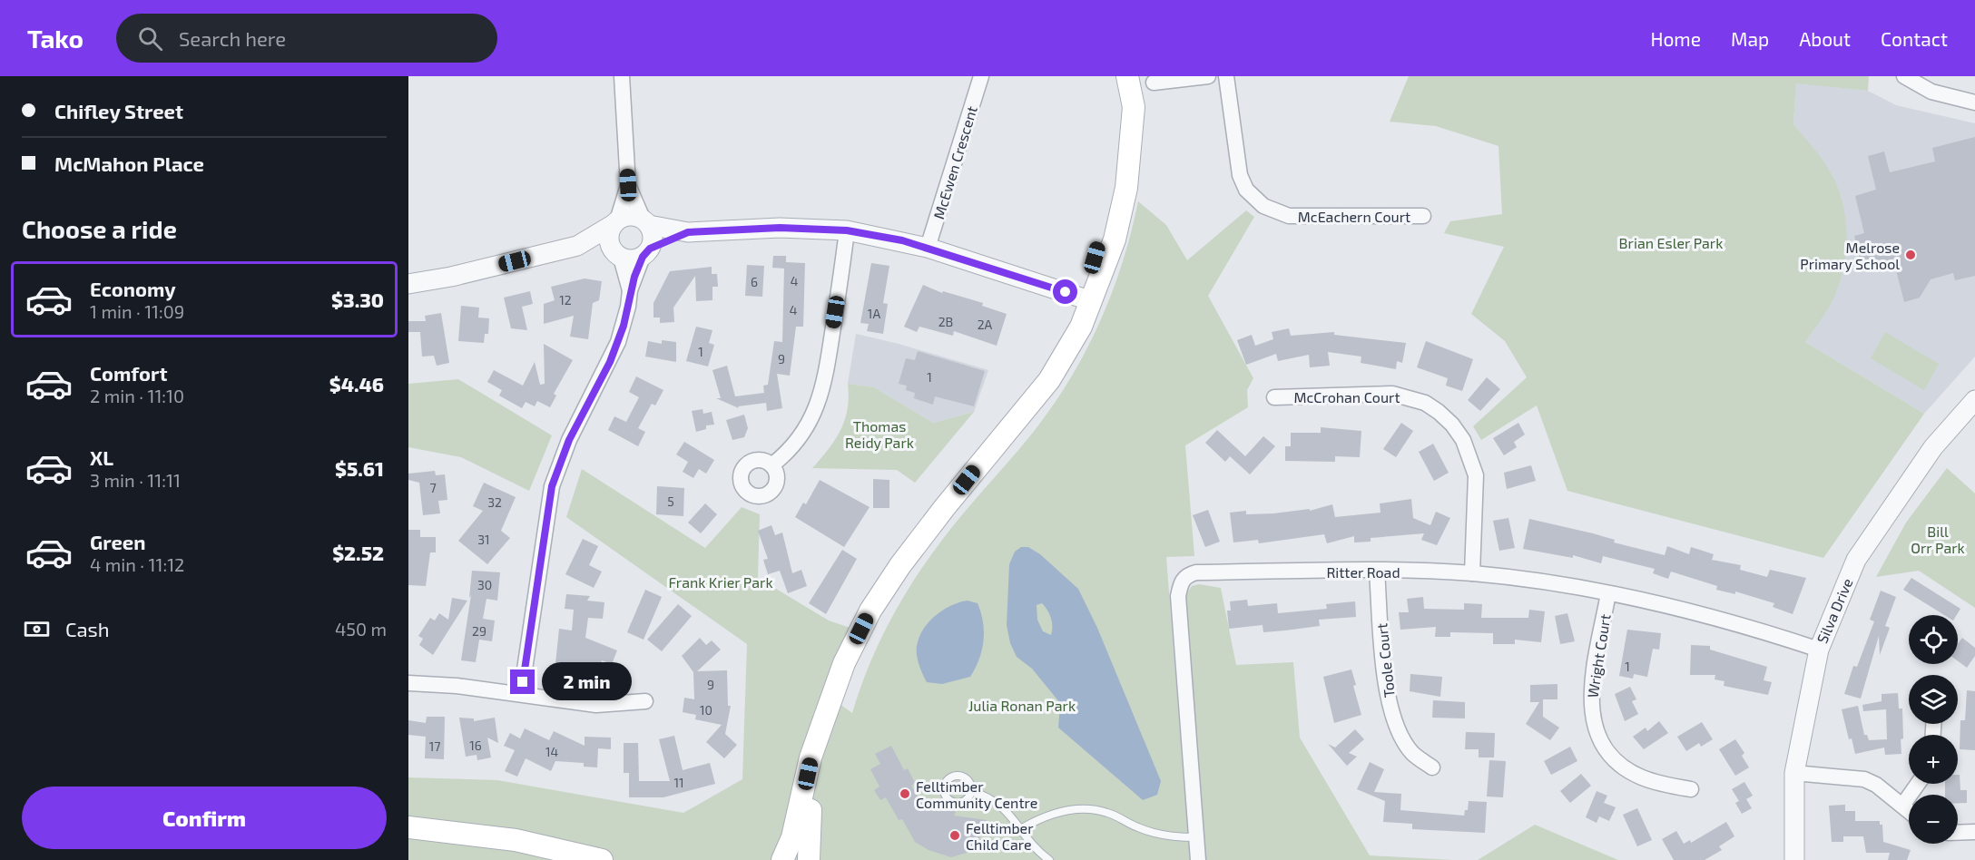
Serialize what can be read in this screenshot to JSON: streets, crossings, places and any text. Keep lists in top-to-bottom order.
{
  "streets": {
    "street": [
      "McEwen Crescent",
      "McEachern Court",
      "McCrohan Court",
      "Ritter Road",
      "Silva Drive",
      "Wright Court",
      "Toole Court"
    ]
  },
  "crossings": [
    ["McCrohan Court", "Ritter Road"],
    ["Ritter Road", "Silva Drive"],
    ["Ritter Road", "Wright Court"],
    ["Ritter Road", "Toole Court"]
  ],
  "parks": [
    "Brian Esler Park",
    "Thomas Reidy Park",
    "Bill Orr Park",
    "Frank Krier Park",
    "Julia Ronan Park"
  ],
  "places": ["Melrose Primary School", "Felltimber Community Centre", "Felltimber Child Care"],
  "house_numbers": [
    "4",
    "6",
    "12",
    "4",
    "1A",
    "2B",
    "2A",
    "1",
    "9",
    "1",
    "7",
    "5",
    "32",
    "31",
    "30",
    "29",
    "1",
    "9",
    "10",
    "16",
    "17",
    "14",
    "11"
  ],
  "page": {
    "header": "Tako",
    "search": "Search here",
    "nav": [
      "Home",
      "Map",
      "About",
      "Contact"
    ],
    "banner": ["Chifley Street", "McMahon Place"],
    "heading": "Choose a ride",
    "list": [
      {
        "name": "Economy",
        "note": "1 min · 11:09",
        "value": "$3.30"
      },
      {
        "name": "Comfort",
        "note": "2 min · 11:10",
        "value": "$4.46"
      },
      {
        "name": "XL",
        "note": "3 min · 11:11",
        "value": "$5.61"
      },
      {
        "name": "Green",
        "note": "4 min · 11:12",
        "value": "$2.52"
      }
    ],
    "pay": ["Cash", "450 m"],
    "map_buttons": ["+", "−"],
    "bubble": "2 min",
    "buttons": "Confirm"
  }
}
